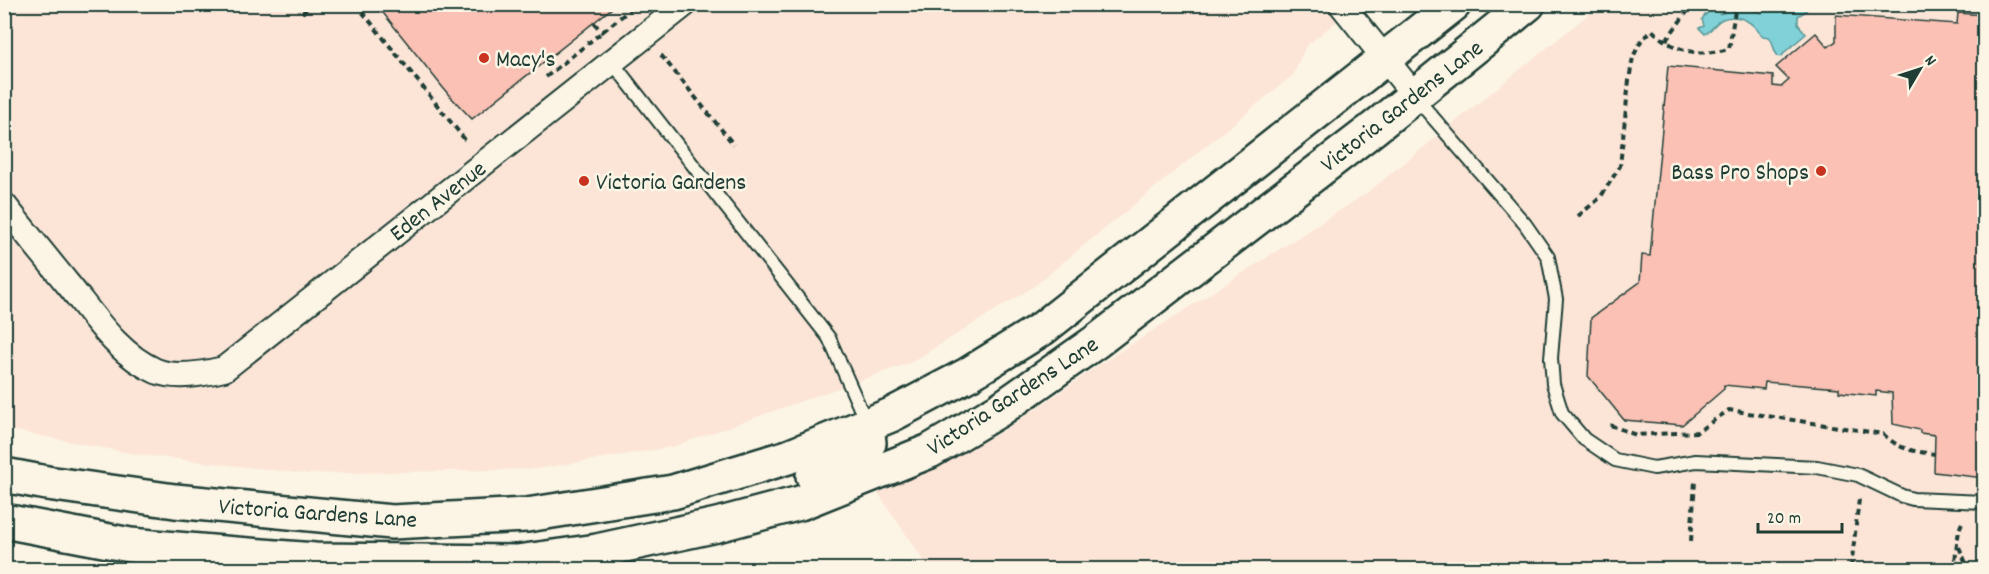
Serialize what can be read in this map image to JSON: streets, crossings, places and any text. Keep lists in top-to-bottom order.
{
  "streets": {
    "main road": ["Victoria Gardens Lane"],
    "street": ["Eden Avenue"]
  },
  "places": ["Macy's", "Bass Pro Shops", "Victoria Gardens"],
  "scale_bar": "20 m",
  "north": "top right"
}
